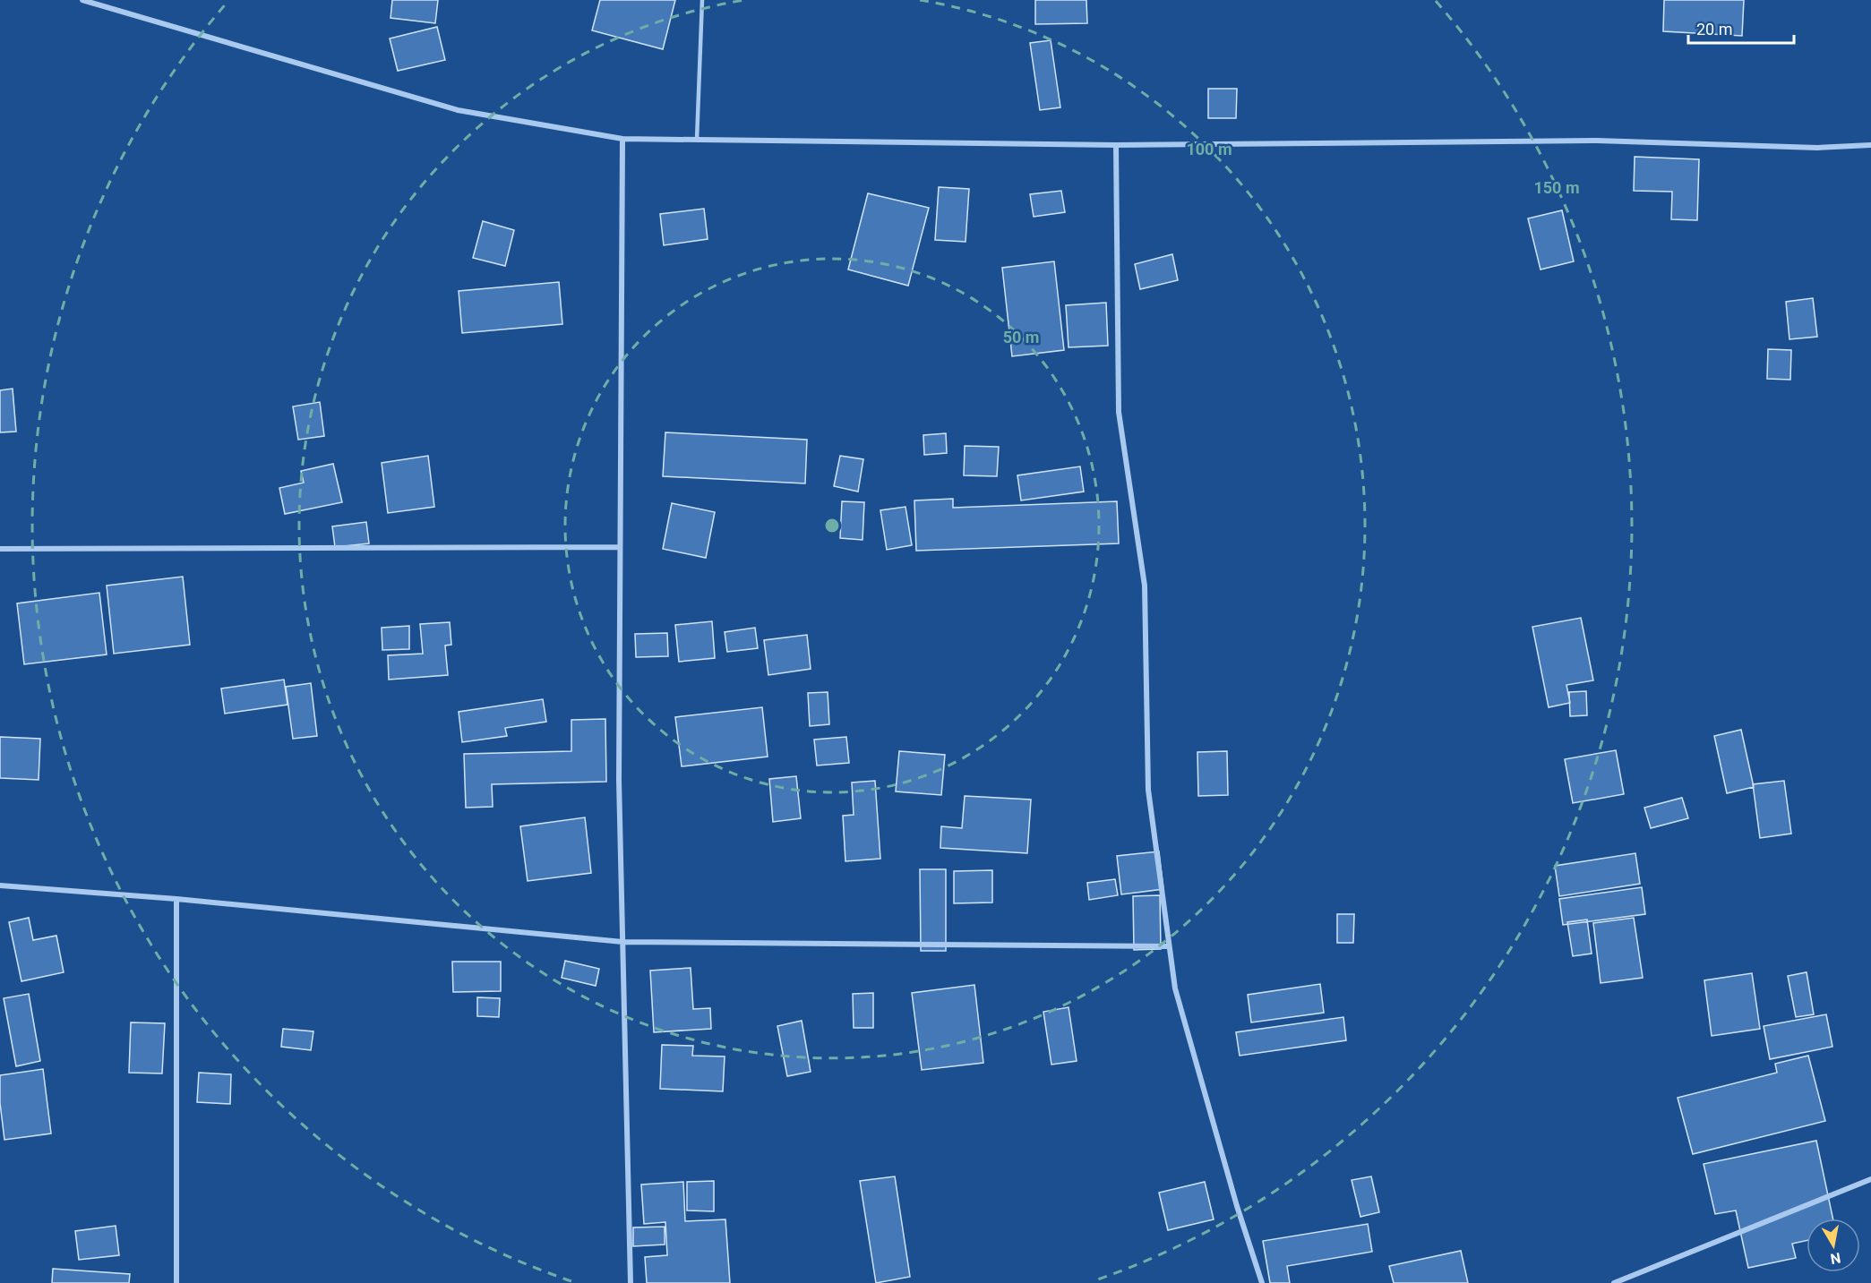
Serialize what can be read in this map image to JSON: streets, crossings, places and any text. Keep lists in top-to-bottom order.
{
  "scale_bar": "20 m",
  "north": "bottom",
  "rings": ["100 m", "150 m", "50 m"]
}
